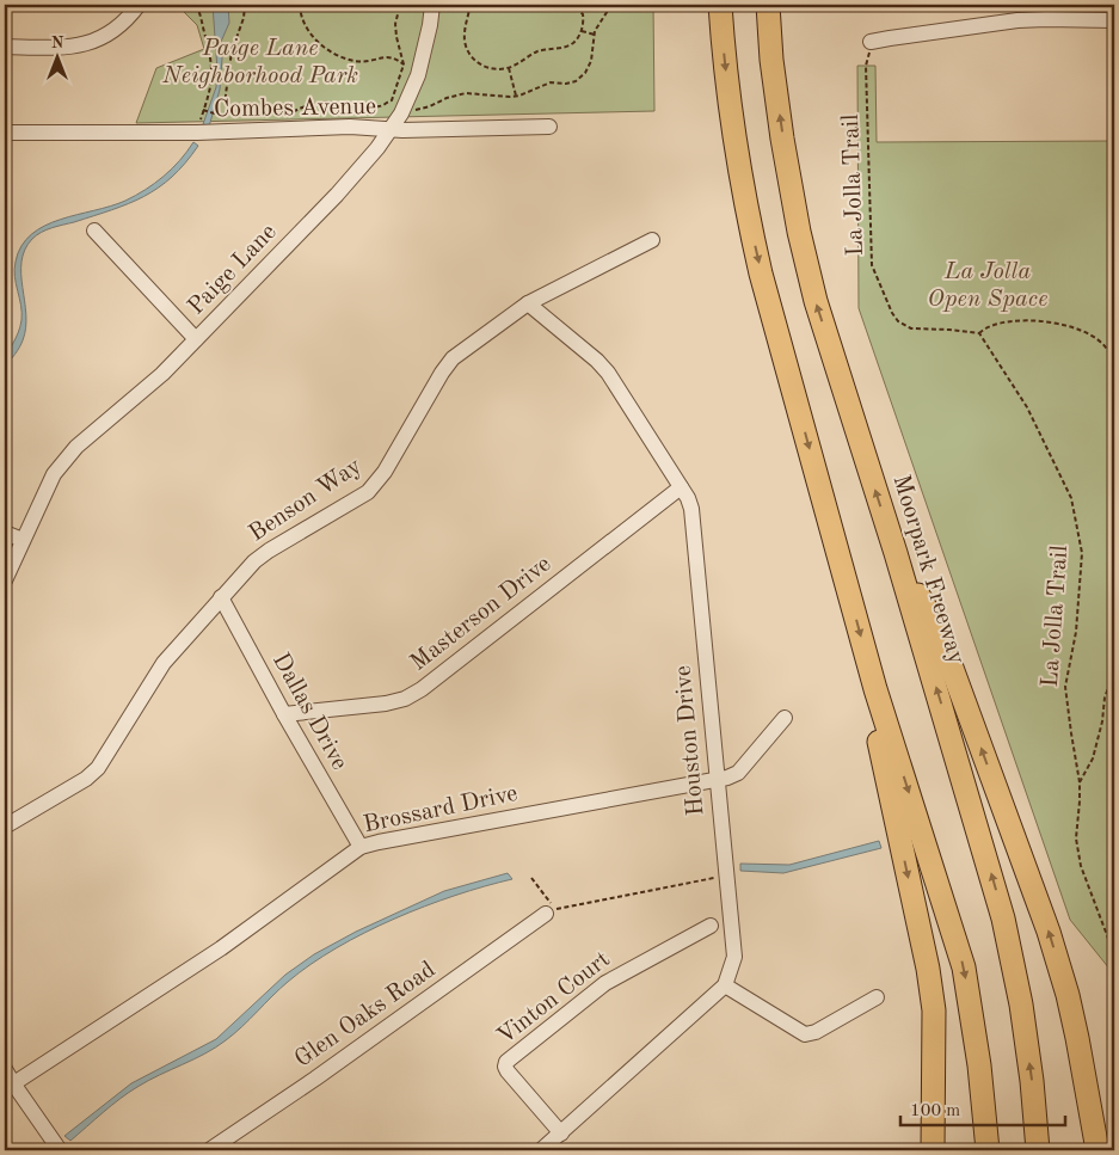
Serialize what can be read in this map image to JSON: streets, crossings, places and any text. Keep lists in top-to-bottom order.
{
  "streets": {
    "highway": ["Moorpark Freeway"],
    "street": [
      "Combes Avenue",
      "Paige Lane",
      "Benson Way",
      "Masterson Drive",
      "Dallas Drive",
      "Houston Drive",
      "Brossard Drive",
      "Vinton Court",
      "Glen Oaks Road"
    ],
    "path": ["La Jolla Trail"]
  },
  "crossings": [
    ["Combes Avenue", "Paige Lane"],
    ["Benson Way", "Dallas Drive"],
    ["Benson Way", "Houston Drive"],
    ["Masterson Drive", "Dallas Drive"],
    ["Masterson Drive", "Houston Drive"],
    ["Dallas Drive", "Brossard Drive"],
    ["Houston Drive", "Brossard Drive"]
  ],
  "parks": ["Paige Lane Neighborhood Park", "La Jolla Open Space"],
  "scale_bar": "100 m",
  "north": "top"
}
